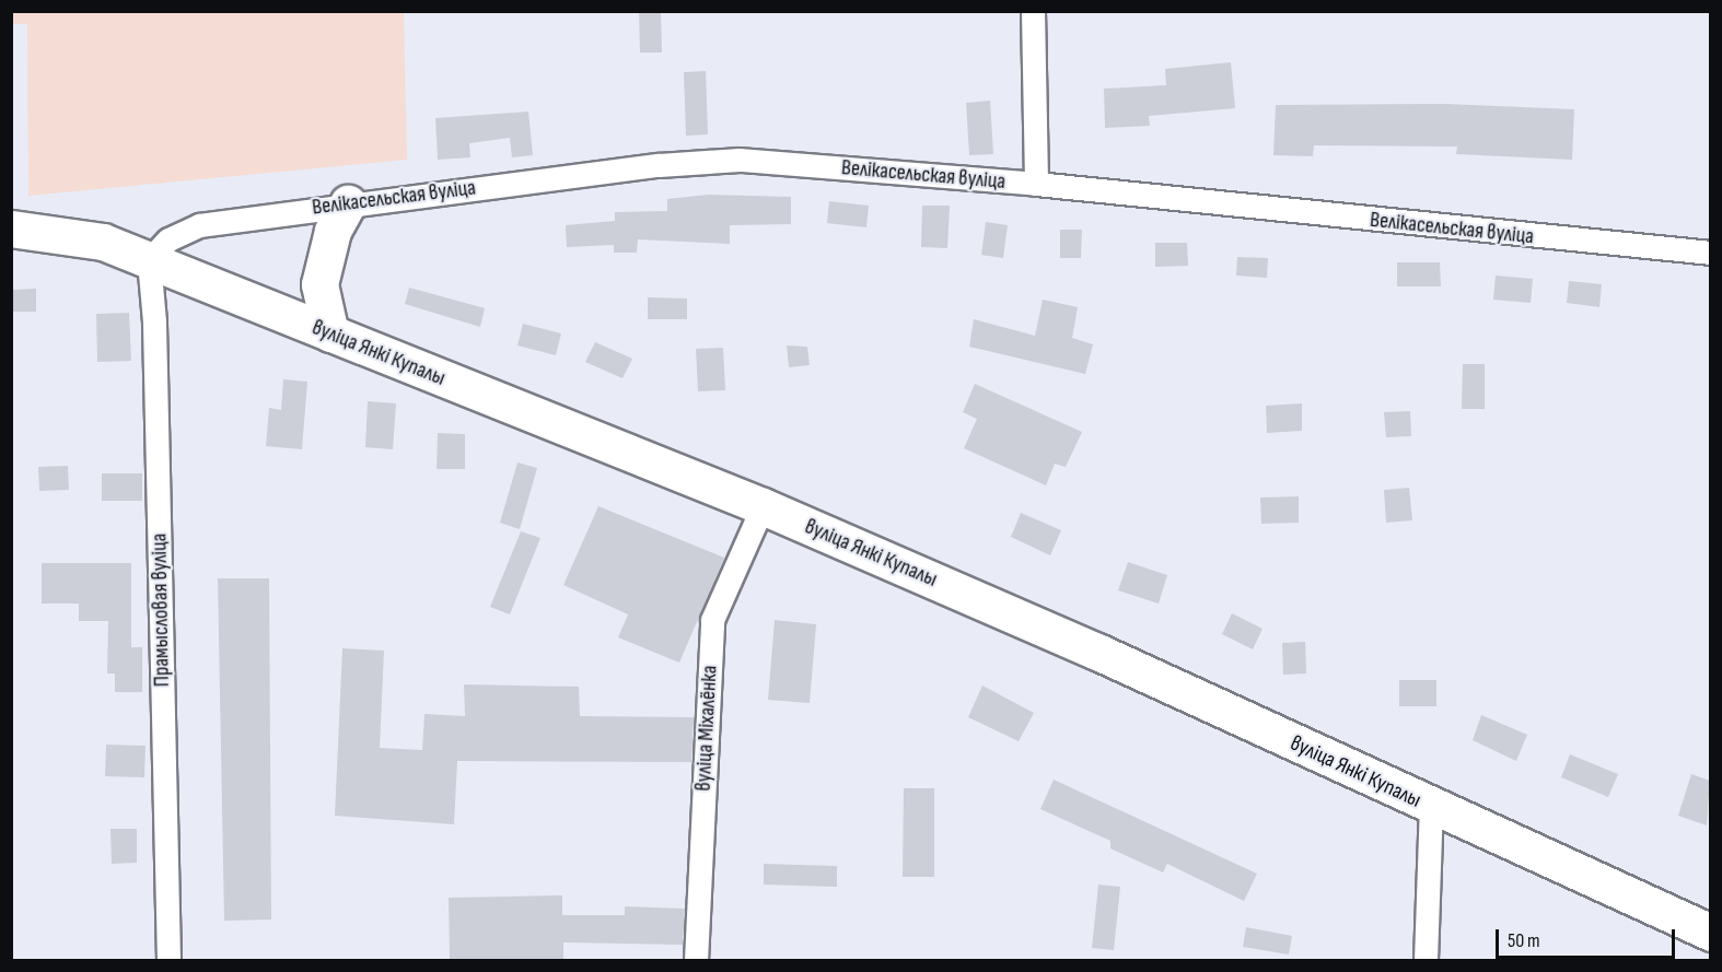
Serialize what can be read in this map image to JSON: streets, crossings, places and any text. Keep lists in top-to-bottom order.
{
  "streets": {
    "main road": ["вуліца Янкі Купалы"],
    "street": ["Велікасельская вуліца", "Прамысловая вуліца", "вуліца Міхалёнка"]
  },
  "crossings": [
    ["Велікасельская вуліца", "вуліца Янкі Купалы"],
    ["Велікасельская вуліца", "Прамысловая вуліца"],
    ["вуліца Янкі Купалы", "Прамысловая вуліца"],
    ["вуліца Янкі Купалы", "вуліца Міхалёнка"]
  ],
  "scale_bar": "50 m"
}
